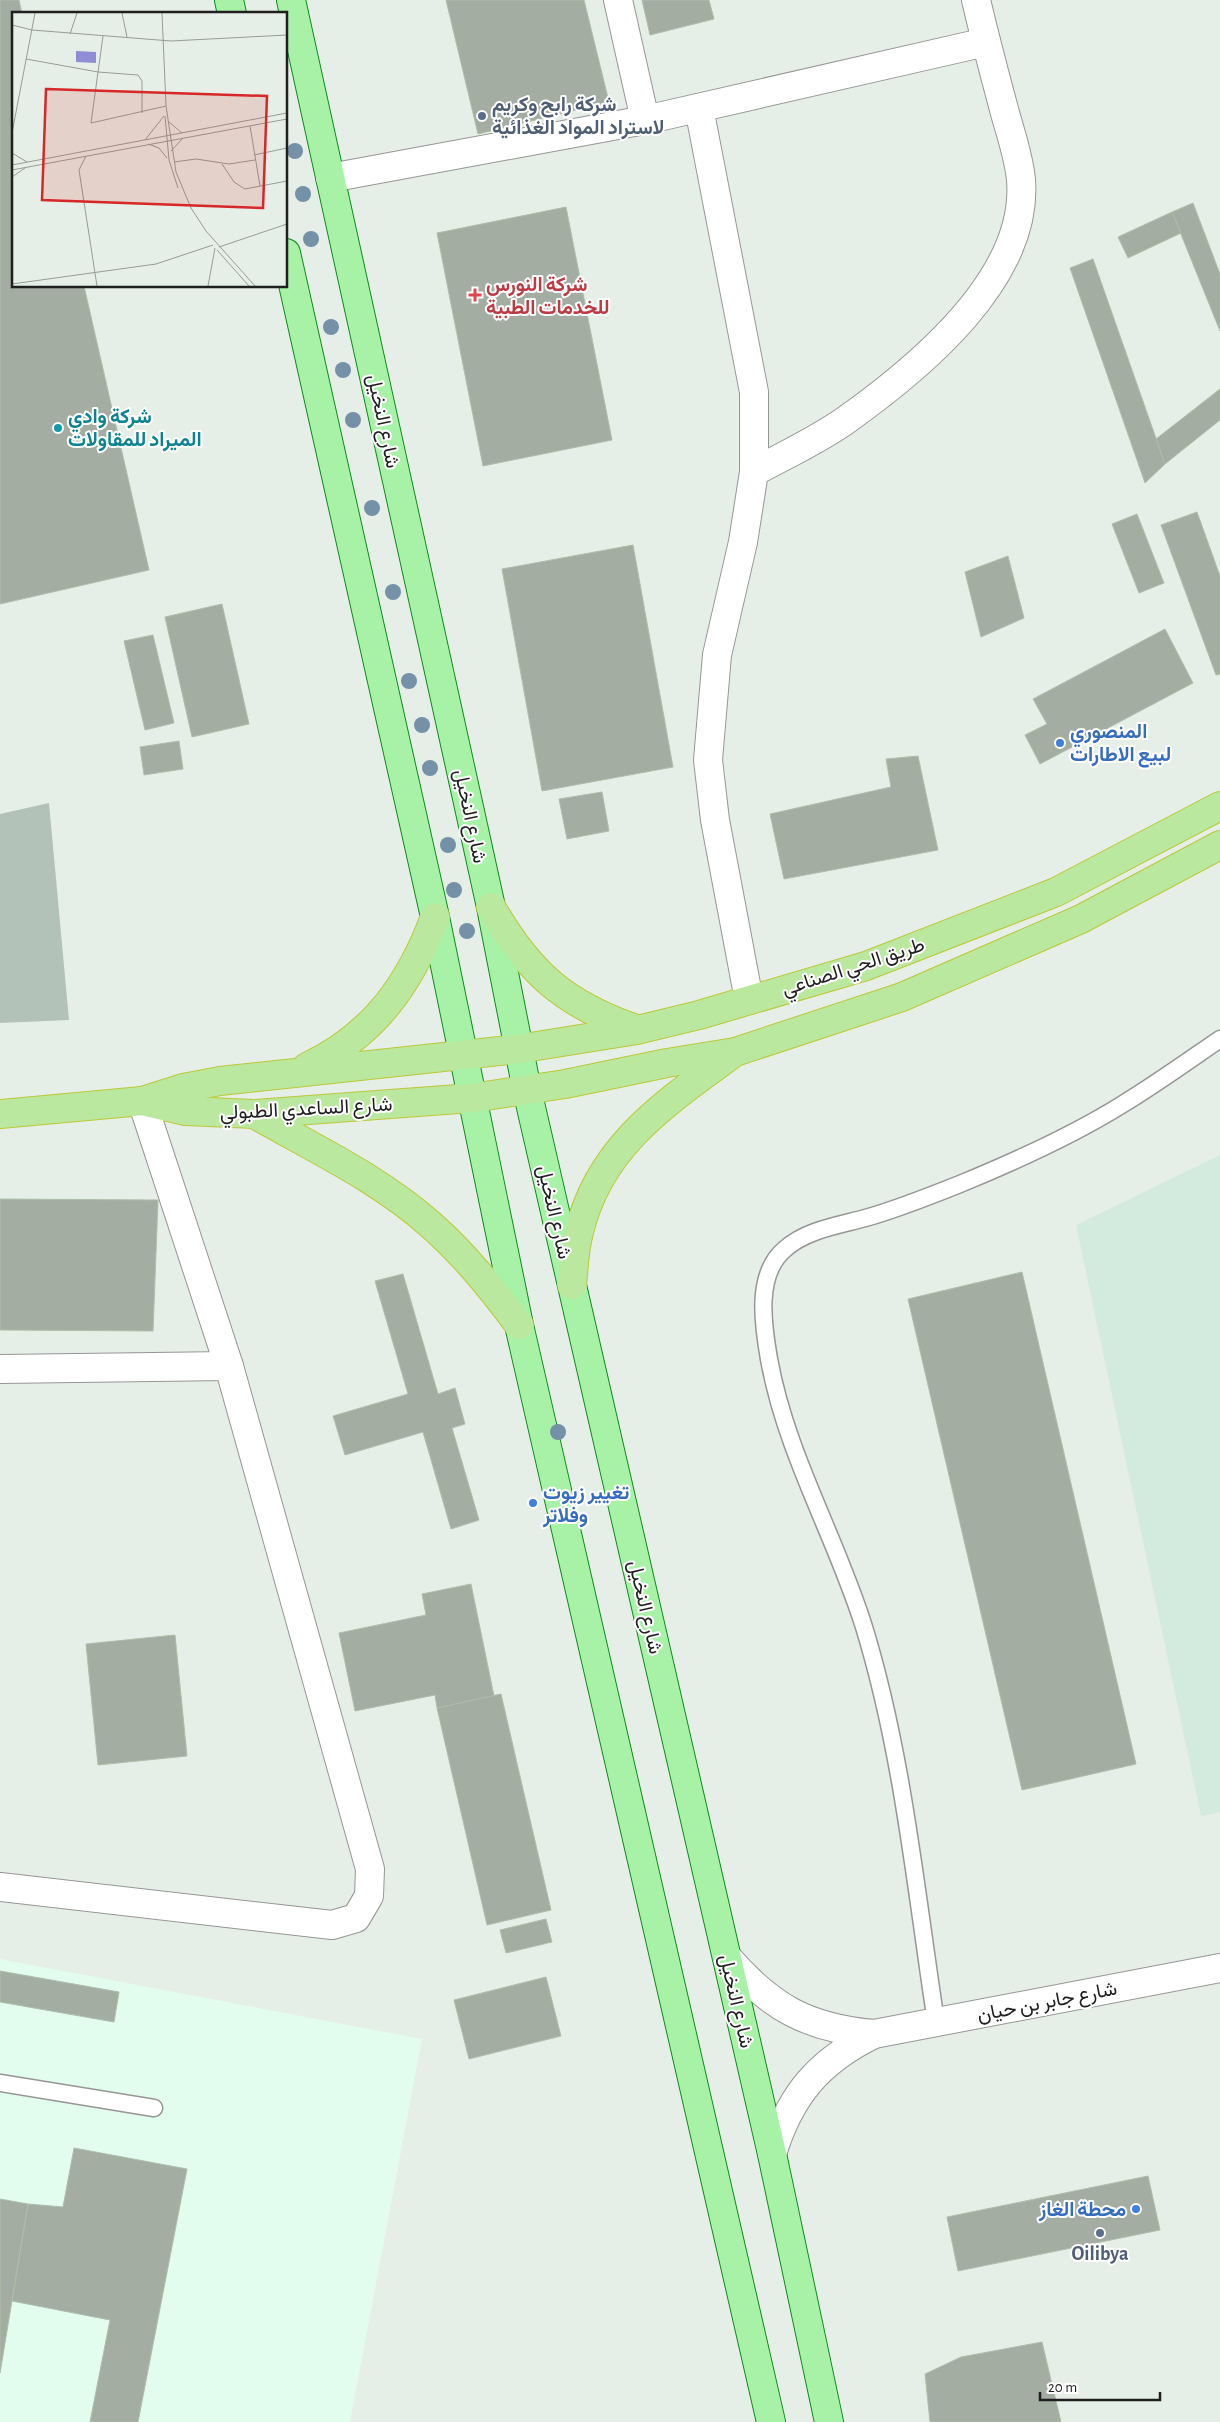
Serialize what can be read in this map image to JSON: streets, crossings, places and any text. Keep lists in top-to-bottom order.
{
  "streets": {
    "highway": ["طريق الحي الصناعي", "شارع الساعدي الطبولي"],
    "main road": ["شارع النخيل"],
    "street": ["شارع جابر بن حيان"]
  },
  "crossings": [
    ["شارع النخيل", "طريق الحي الصناعي"],
    ["طريق الحي الصناعي", "شارع الساعدي الطبولي"]
  ],
  "places": {
    "other": [
      "شركة رابح وكريم لاستراد المواد الغذائية",
      "شركة وادي الميراد للمقاولات",
      "المنصوري لبيع الاطارات",
      "تغيير زيوت وفلاتر",
      "محطة الغاز",
      "Oilibya"
    ],
    "health": ["شركة النورس للخدمات الطبية"]
  },
  "scale_bar": "20 m"
}
